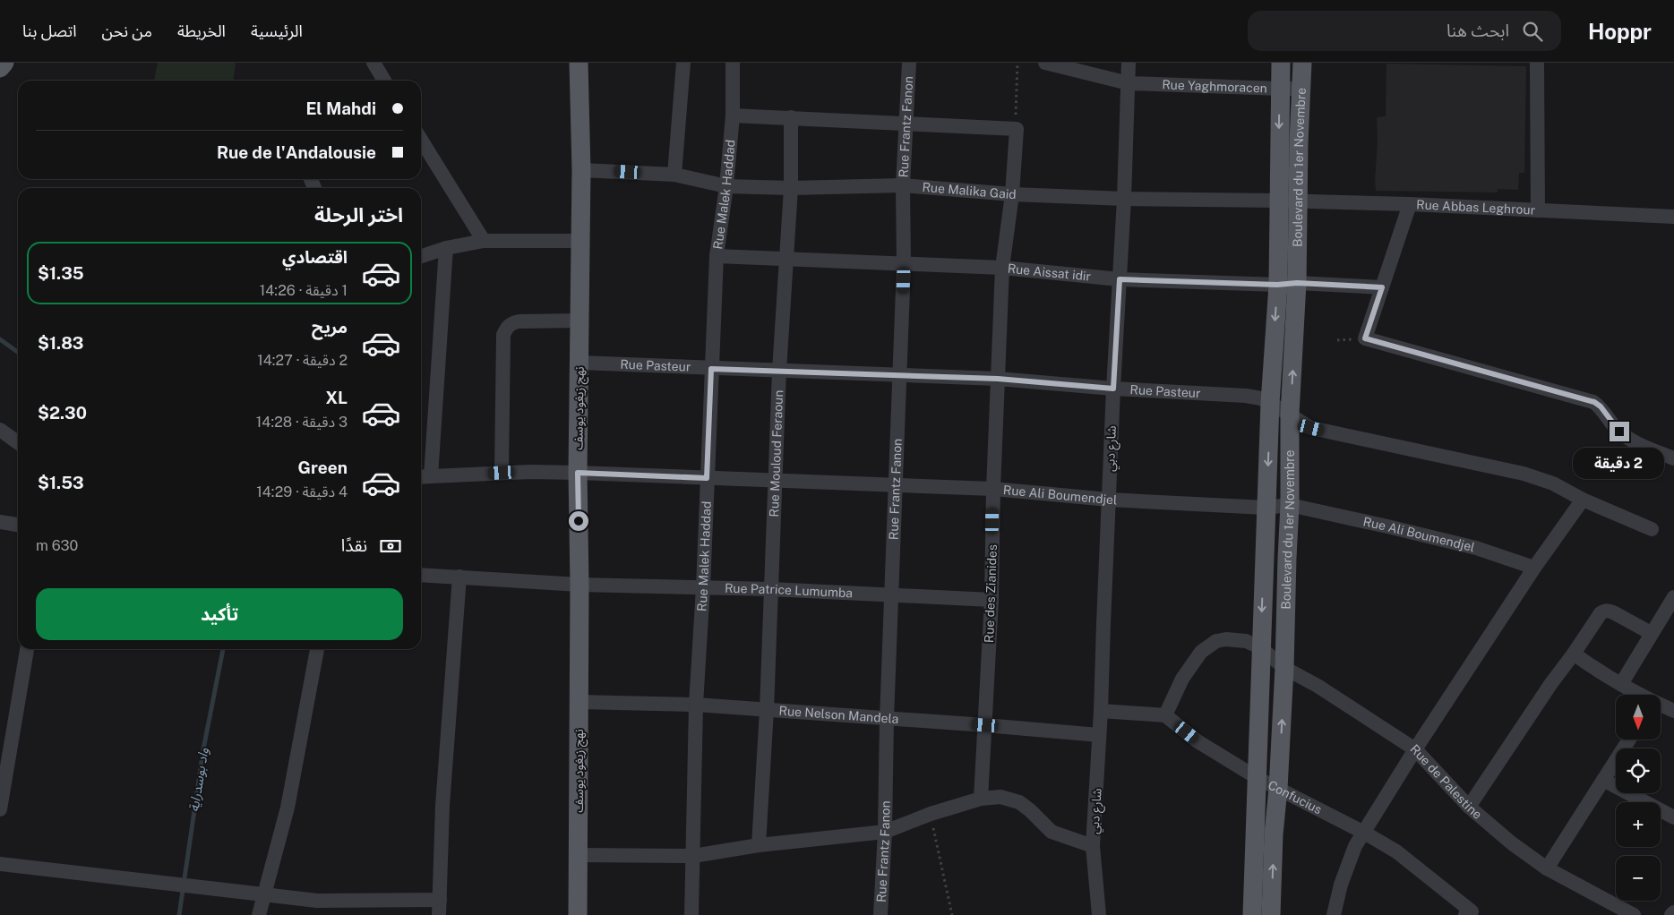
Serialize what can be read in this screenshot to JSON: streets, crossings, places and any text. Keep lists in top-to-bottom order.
{
  "streets": {
    "main road": ["Boulevard du 1er Novembre", "نهج زيغود يوسف"],
    "street": [
      "Rue Yaghmoracen",
      "Rue Frantz Fanon",
      "Rue Malika Gaid",
      "Rue Malek Haddad",
      "Rue Abbas Leghrour",
      "Rue Aissat idir",
      "Rue Pasteur",
      "شارع دبي",
      "Rue Mouloud Feraoun",
      "Rue Ali Boumendjel",
      "Rue Patrice Lumumba",
      "Rue des Zianides",
      "Rue Nelson Mandela",
      "Rue de Palestine",
      "Confucius"
    ]
  },
  "crossings": [
    ["Rue Yaghmoracen", "Boulevard du 1er Novembre"],
    ["Rue Yaghmoracen", "شارع دبي"],
    ["Rue Frantz Fanon", "Rue Malika Gaid"],
    ["Rue Frantz Fanon", "Rue Aissat idir"],
    ["Rue Frantz Fanon", "Rue Pasteur"],
    ["Rue Frantz Fanon", "Rue Ali Boumendjel"],
    ["Rue Frantz Fanon", "Rue Patrice Lumumba"],
    ["Rue Frantz Fanon", "Rue Nelson Mandela"],
    ["Boulevard du 1er Novembre", "Rue Malika Gaid"],
    ["Boulevard du 1er Novembre", "Rue Abbas Leghrour"],
    ["Boulevard du 1er Novembre", "Rue Aissat idir"],
    ["Boulevard du 1er Novembre", "Rue Pasteur"],
    ["Boulevard du 1er Novembre", "Rue Ali Boumendjel"],
    ["Boulevard du 1er Novembre", "Rue de Palestine"],
    ["Boulevard du 1er Novembre", "Confucius"],
    ["Rue Malika Gaid", "Rue Malek Haddad"],
    ["Rue Malika Gaid", "Rue Abbas Leghrour"],
    ["Rue Malika Gaid", "نهج زيغود يوسف"],
    ["Rue Malika Gaid", "شارع دبي"],
    ["Rue Malika Gaid", "Rue Mouloud Feraoun"],
    ["Rue Malika Gaid", "Rue des Zianides"],
    ["Rue Malek Haddad", "Rue Aissat idir"],
    ["Rue Malek Haddad", "Rue Pasteur"],
    ["Rue Malek Haddad", "Rue Ali Boumendjel"],
    ["Rue Malek Haddad", "Rue Patrice Lumumba"],
    ["Rue Malek Haddad", "Rue Nelson Mandela"],
    ["Rue Aissat idir", "شارع دبي"],
    ["Rue Aissat idir", "Rue Mouloud Feraoun"],
    ["Rue Aissat idir", "Rue des Zianides"],
    ["Rue Pasteur", "نهج زيغود يوسف"],
    ["Rue Pasteur", "شارع دبي"],
    ["Rue Pasteur", "Rue Mouloud Feraoun"],
    ["Rue Pasteur", "Rue des Zianides"],
    ["نهج زيغود يوسف", "Rue Ali Boumendjel"],
    ["نهج زيغود يوسف", "Rue Patrice Lumumba"],
    ["نهج زيغود يوسف", "Rue Nelson Mandela"],
    ["شارع دبي", "Rue Ali Boumendjel"],
    ["شارع دبي", "Rue Nelson Mandela"],
    ["Rue Mouloud Feraoun", "Rue Ali Boumendjel"],
    ["Rue Mouloud Feraoun", "Rue Patrice Lumumba"],
    ["Rue Mouloud Feraoun", "Rue Nelson Mandela"],
    ["Rue Ali Boumendjel", "Rue des Zianides"],
    ["Rue Patrice Lumumba", "Rue des Zianides"],
    ["Rue des Zianides", "Rue Nelson Mandela"]
  ],
  "water": ["واد بوسدراية"],
  "north": "bottom",
  "page": {
    "header": "Hoppr",
    "search": "ابحث هنا",
    "nav": [
      "الرئيسية",
      "الخريطة",
      "من نحن",
      "اتصل بنا"
    ],
    "banner": ["El Mahdi", "Rue de l'Andalousie"],
    "heading": "اختر الرحلة",
    "list": [
      {
        "name": "اقتصادي",
        "note": "1 دقيقة · 14:26",
        "value": "$1.35"
      },
      {
        "name": "مريح",
        "note": "2 دقيقة · 14:27",
        "value": "$1.83"
      },
      {
        "name": "XL",
        "note": "3 دقيقة · 14:28",
        "value": "$2.30"
      },
      {
        "name": "Green",
        "note": "4 دقيقة · 14:29",
        "value": "$1.53"
      }
    ],
    "bubble": "2 دقيقة",
    "pay": ["نقدًا", "630 m"],
    "buttons": "تأكيد",
    "map_buttons": ["+", "−"]
  }
}
